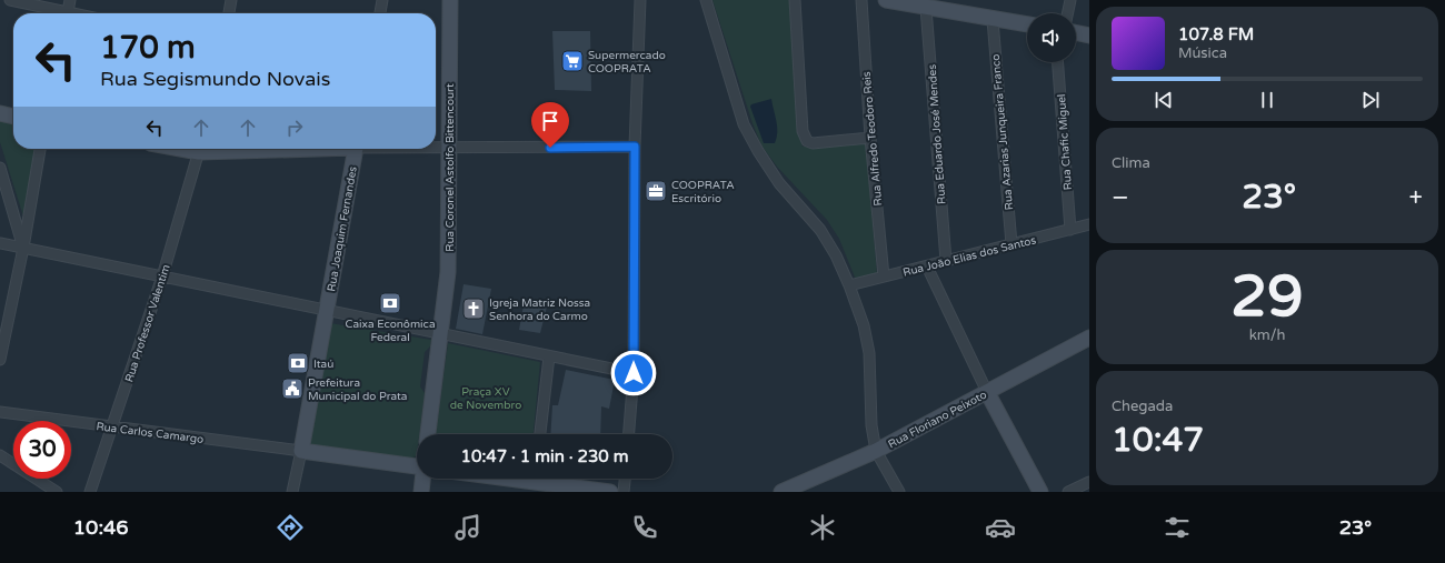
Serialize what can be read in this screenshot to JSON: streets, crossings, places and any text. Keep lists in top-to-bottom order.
{
  "streets": {
    "street": [
      "Rua Azarias Junqueira Franco",
      "Rua Eduardo José Mendes",
      "Rua Alfredo Teodoro Reis",
      "Rua Chafic Miguel",
      "Rua Coronel Astolfo Bittencourt",
      "Rua Joaquim Fernandes",
      "Rua João Elias dos Santos",
      "Rua Professor Valentim",
      "Rua Floriano Peixoto",
      "Rua Carlos Camargo"
    ]
  },
  "crossings": [
    ["Rua Azarias Junqueira Franco", "Rua João Elias dos Santos"],
    ["Rua Eduardo José Mendes", "Rua João Elias dos Santos"],
    ["Rua Alfredo Teodoro Reis", "Rua João Elias dos Santos"],
    ["Rua Chafic Miguel", "Rua João Elias dos Santos"],
    ["Rua Professor Valentim", "Rua Carlos Camargo"]
  ],
  "parks": ["Praça XV de Novembro"],
  "places": {
    "supermarket": ["Supermercado COOPRATA"],
    "office": ["COOPRATA Escritório"],
    "bank": ["Caixa Econômica Federal", "Itaú"],
    "church": ["Igreja Matriz Nossa Senhora do Carmo"],
    "public building": ["Prefeitura Municipal do Prata"]
  },
  "page": {
    "turn": ["170 m", "Rua Segismundo Novais"],
    "song": ["107.8 FM", "Música"],
    "tile": [
      "Clima",
      ["29", "km/h"],
      ["Chegada", "10:47"]
    ],
    "heat": ["−", "23°", "+"],
    "limit": "30",
    "trip": "10:47 · 1 min · 230 m",
    "tabs": ["10:46", "23°"]
  }
}
